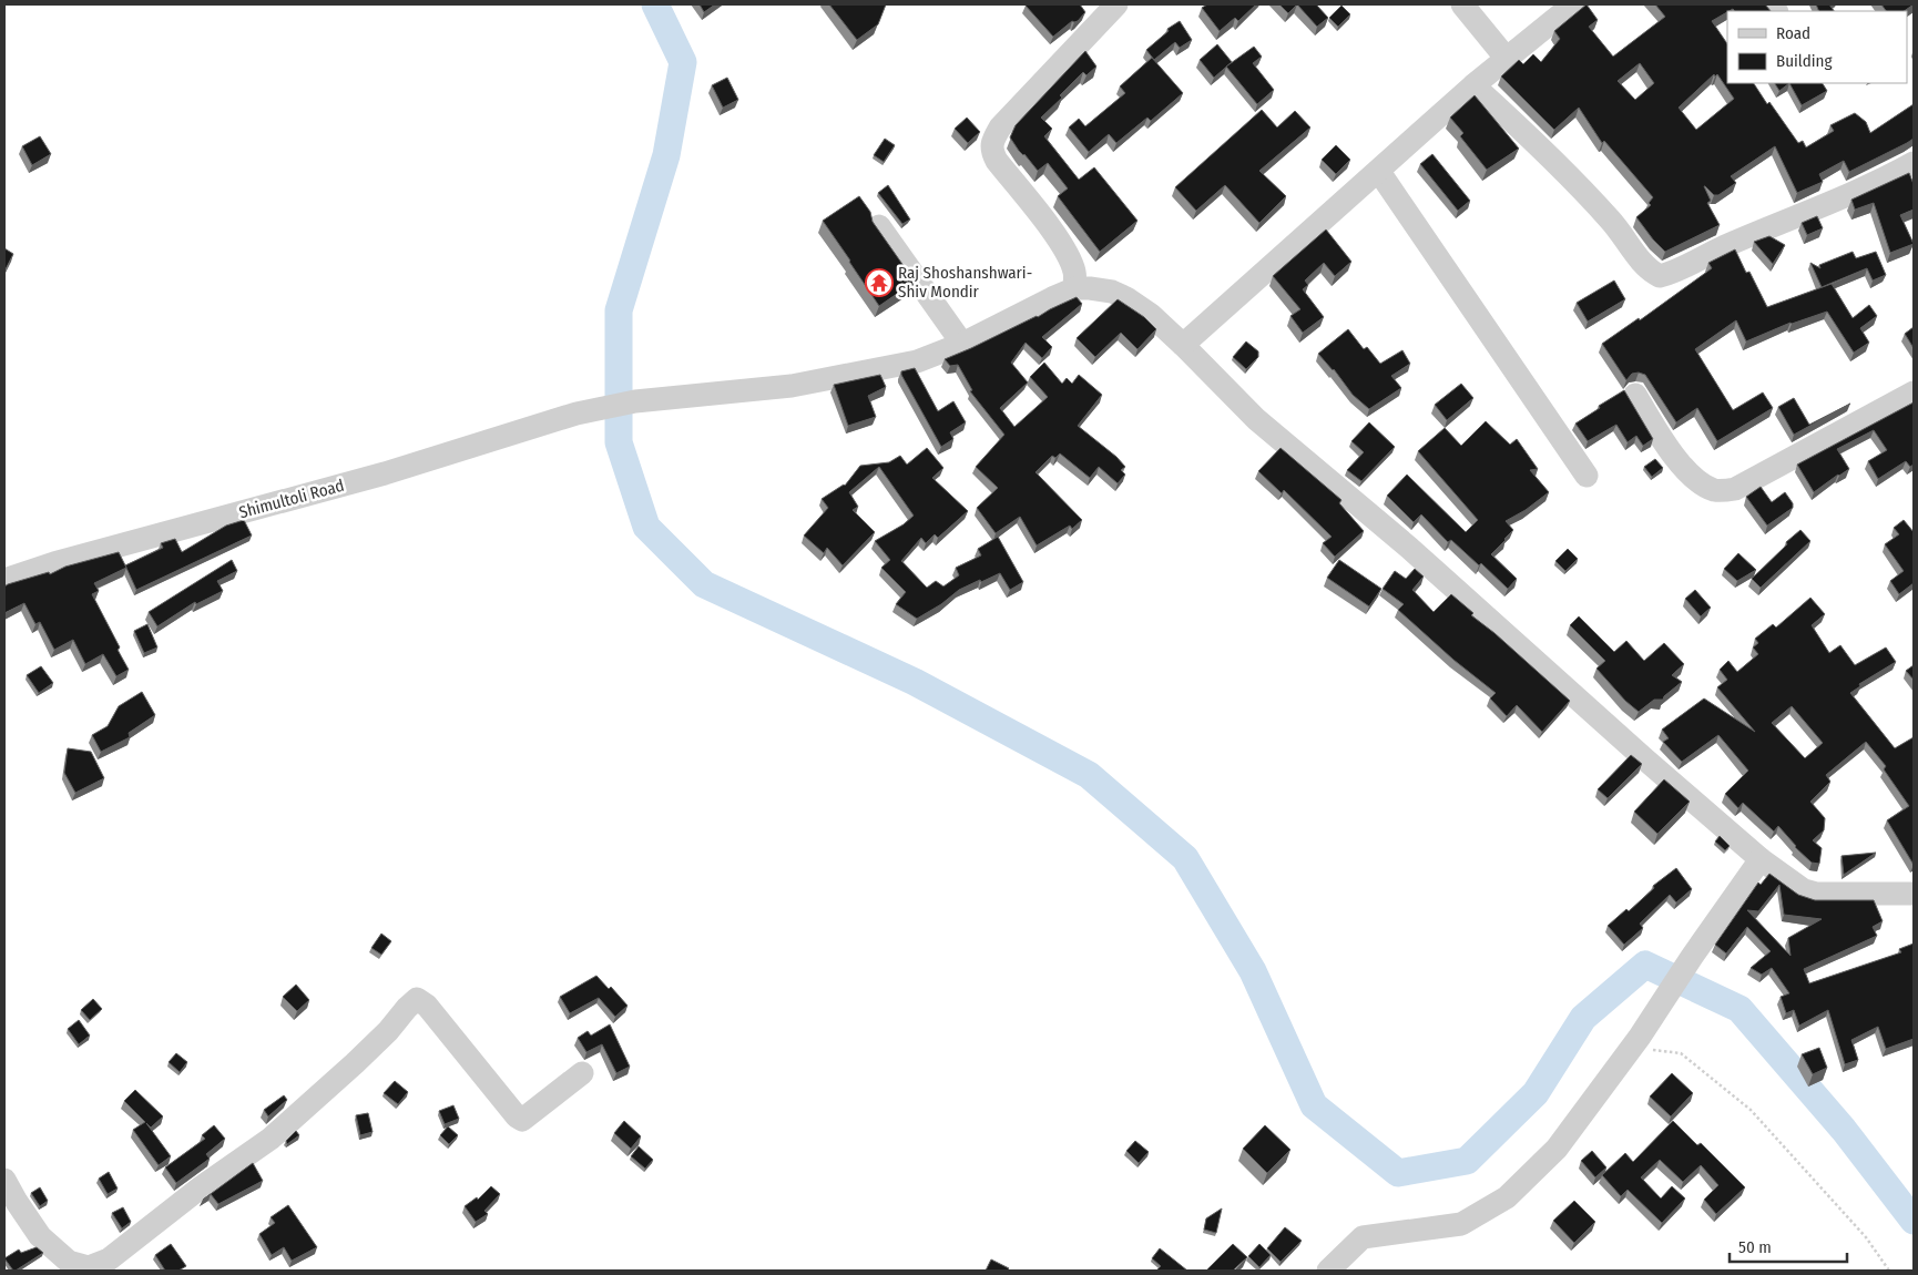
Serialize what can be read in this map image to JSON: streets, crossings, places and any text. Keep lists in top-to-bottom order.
{
  "streets": {
    "street": ["Shimultoli Road"]
  },
  "places": {
    "temple": ["Raj Shoshanshwari- Shiv Mondir"]
  },
  "legend": ["Road", "Building"],
  "scale_bar": "50 m"
}
